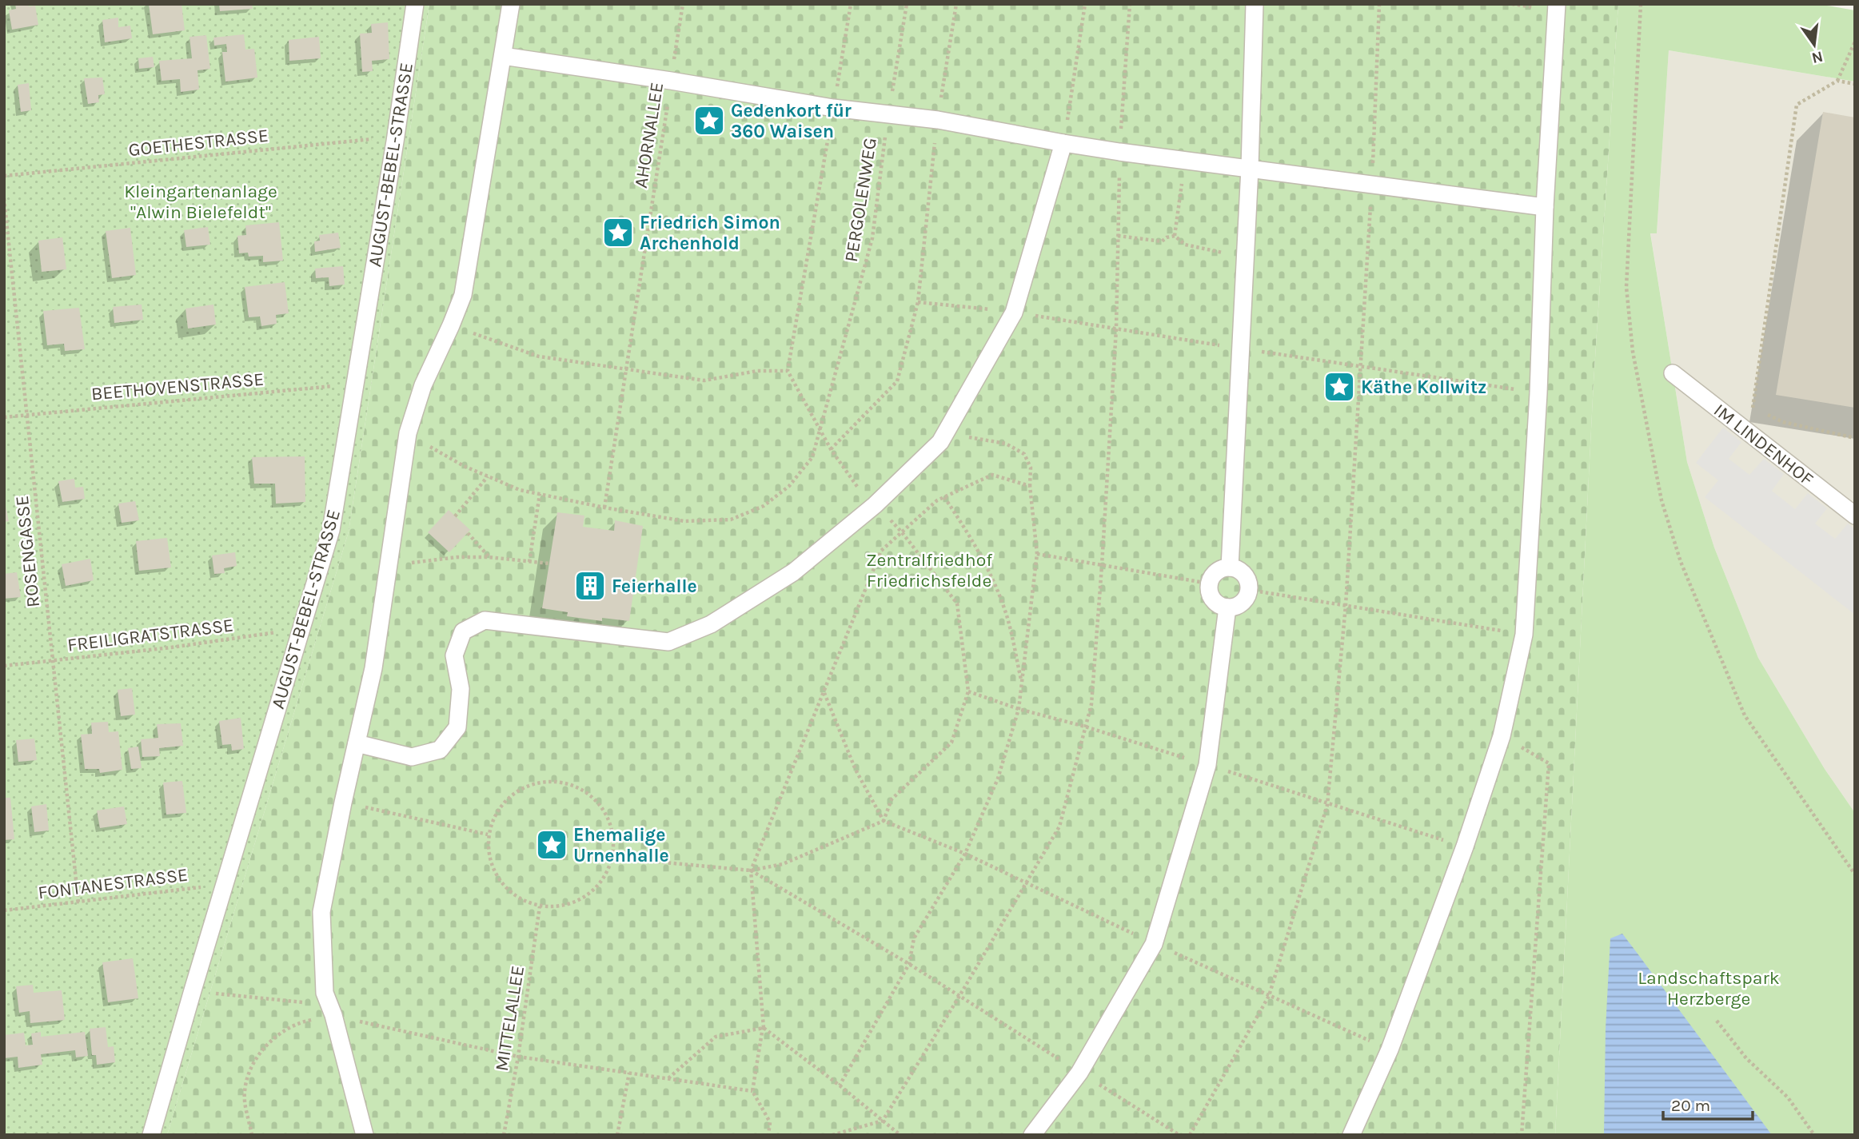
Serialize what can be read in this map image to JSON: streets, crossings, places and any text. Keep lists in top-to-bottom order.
{
  "streets": {
    "lane": ["AUGUST-BEBEL-STRASSE", "IM LINDENHOF"],
    "path": [
      "AHORNALLEE",
      "GOETHESTRASSE",
      "PERGOLENWEG",
      "BEETHOVENSTRASSE",
      "ROSENGASSE",
      "FREILIGRATSTRASSE",
      "FONTANESTRASSE",
      "MITTELALLEE"
    ]
  },
  "crossings": [
    ["AHORNALLEE", "PERGOLENWEG"],
    ["GOETHESTRASSE", "AUGUST-BEBEL-STRASSE"],
    ["AUGUST-BEBEL-STRASSE", "BEETHOVENSTRASSE"],
    ["AUGUST-BEBEL-STRASSE", "FREILIGRATSTRASSE"],
    ["AUGUST-BEBEL-STRASSE", "FONTANESTRASSE"],
    ["BEETHOVENSTRASSE", "ROSENGASSE"],
    ["ROSENGASSE", "FREILIGRATSTRASSE"],
    ["ROSENGASSE", "FONTANESTRASSE"]
  ],
  "parks": ["Kleingartenanlage \"Alwin Bielefeldt\"", "Zentralfriedhof Friedrichsfelde", "Landschaftspark Herzberge"],
  "places": {
    "place": [
      "Gedenkort für 360 Waisen",
      "Friedrich Simon Archenhold",
      "Käthe Kollwitz",
      "Ehemalige Urnenhalle"
    ],
    "building": ["Feierhalle"]
  },
  "scale_bar": "20 m",
  "north": "bottom"
}
